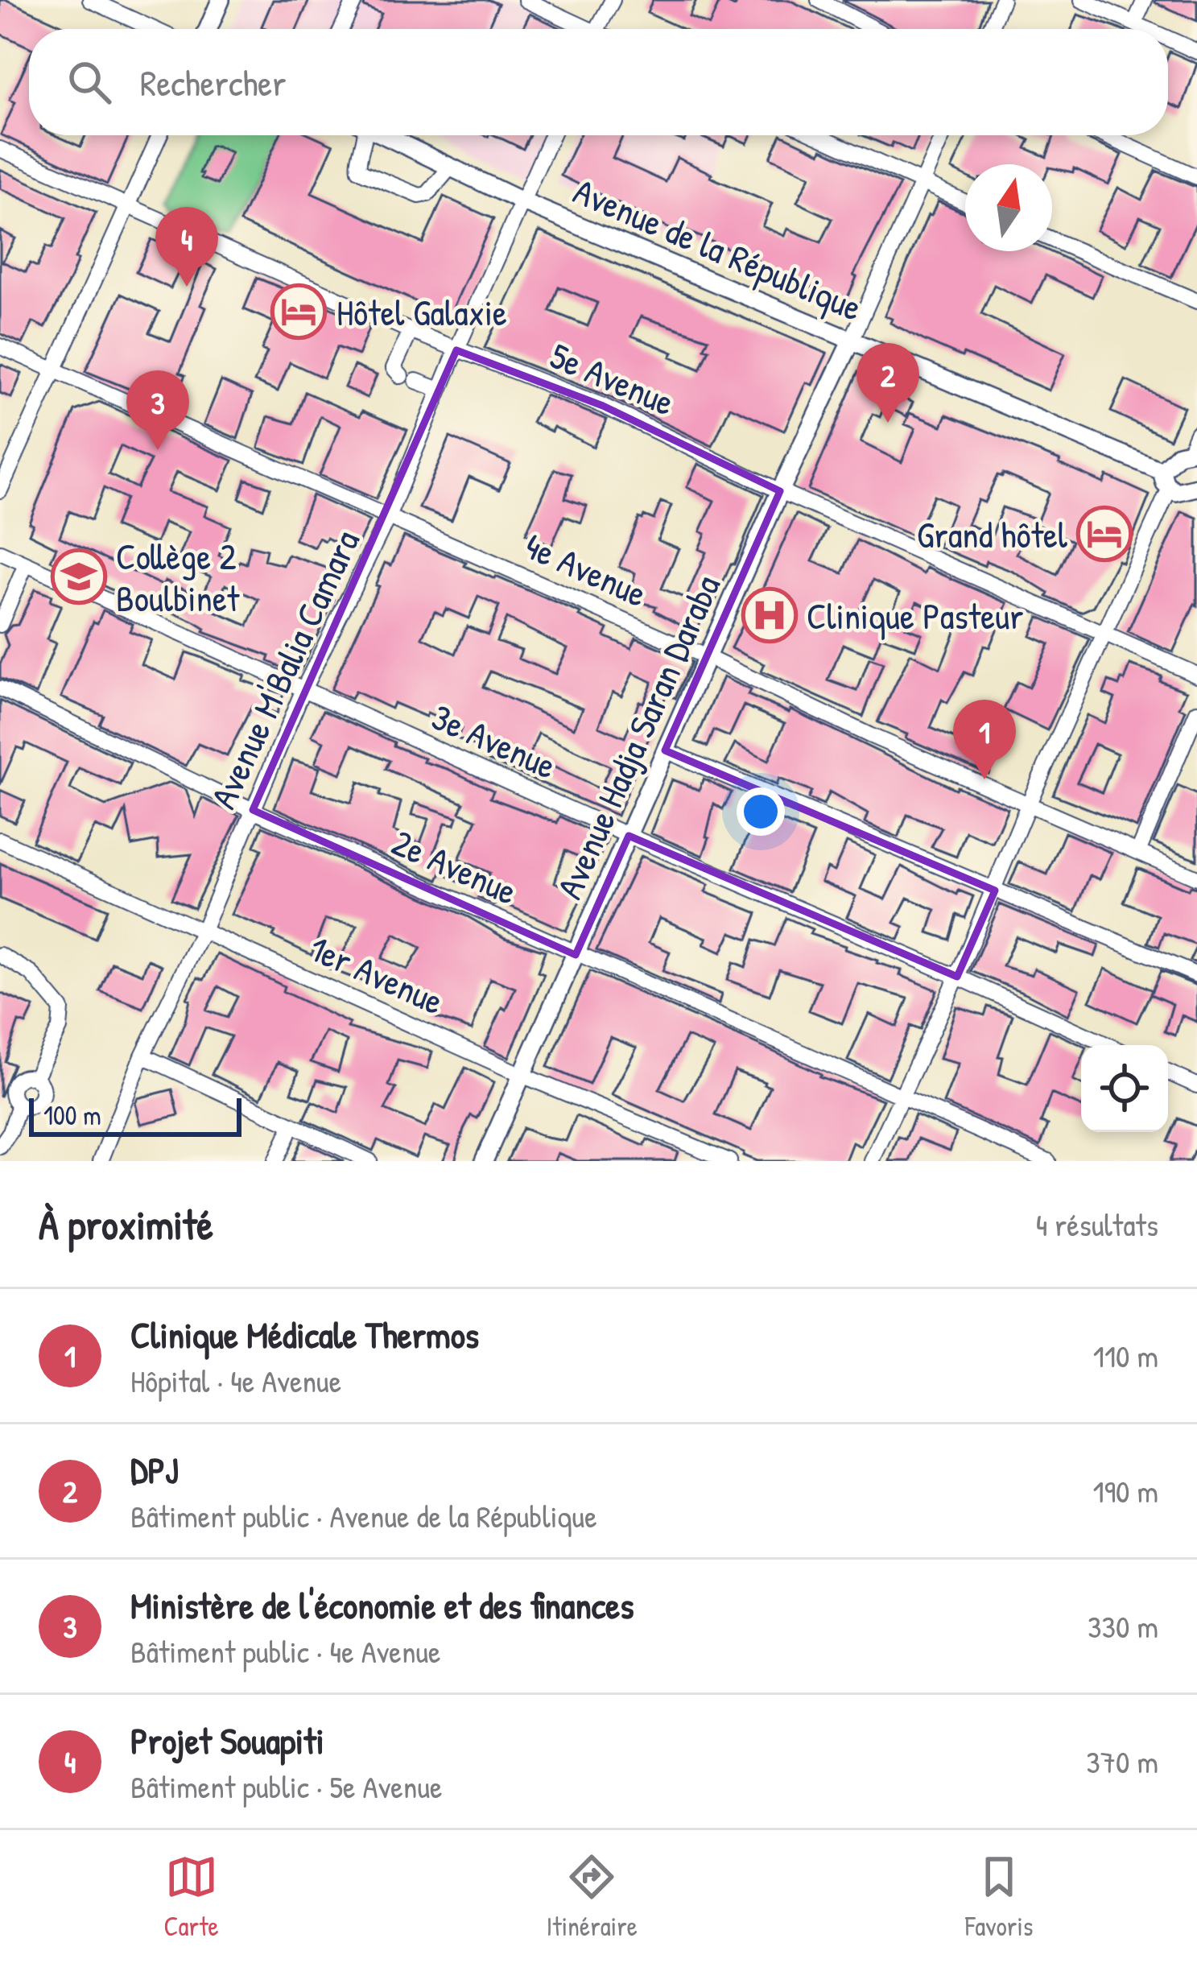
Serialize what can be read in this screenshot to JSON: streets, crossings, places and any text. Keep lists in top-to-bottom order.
{
  "streets": {
    "main road": ["Avenue de la République", "Avenue Hadja Saran Daraba"],
    "street": [
      "5e Avenue",
      "4e Avenue",
      "Avenue M'Balia Camara",
      "3e Avenue",
      "2e Avenue",
      "1er Avenue"
    ]
  },
  "crossings": [
    ["Avenue de la République", "Avenue M'Balia Camara"],
    ["Avenue de la République", "Avenue Hadja Saran Daraba"],
    ["5e Avenue", "Avenue M'Balia Camara"],
    ["5e Avenue", "Avenue Hadja Saran Daraba"],
    ["4e Avenue", "Avenue M'Balia Camara"],
    ["4e Avenue", "Avenue Hadja Saran Daraba"],
    ["Avenue M'Balia Camara", "3e Avenue"],
    ["Avenue M'Balia Camara", "2e Avenue"],
    ["Avenue M'Balia Camara", "1er Avenue"],
    ["Avenue Hadja Saran Daraba", "3e Avenue"],
    ["Avenue Hadja Saran Daraba", "2e Avenue"],
    ["Avenue Hadja Saran Daraba", "1er Avenue"]
  ],
  "places": {
    "hotel": ["Hôtel Galaxie", "Grand hôtel"],
    "school or university": ["Collège 2 Boulbinet"],
    "hospital": ["Clinique Pasteur"]
  },
  "scale_bar": "100 m",
  "north": "top",
  "page": {
    "search": "Rechercher",
    "pins": [
      "4",
      "2",
      "3",
      "1"
    ],
    "scale": "100 m",
    "heading": ["À proximité", "4 résultats"],
    "list": [
      {
        "mark": "1",
        "name": "Clinique Médicale Thermos",
        "note": "Hôpital · 4e Avenue",
        "value": "110 m"
      },
      {
        "mark": "2",
        "name": "DPJ",
        "note": "Bâtiment public · Avenue de la République",
        "value": "190 m"
      },
      {
        "mark": "3",
        "name": "Ministère de l'économie et des finances",
        "note": "Bâtiment public · 4e Avenue",
        "value": "330 m"
      },
      {
        "mark": "4",
        "name": "Projet Souapiti",
        "note": "Bâtiment public · 5e Avenue",
        "value": "370 m"
      }
    ],
    "nav": ["Carte", "Itinéraire", "Favoris"]
  }
}
